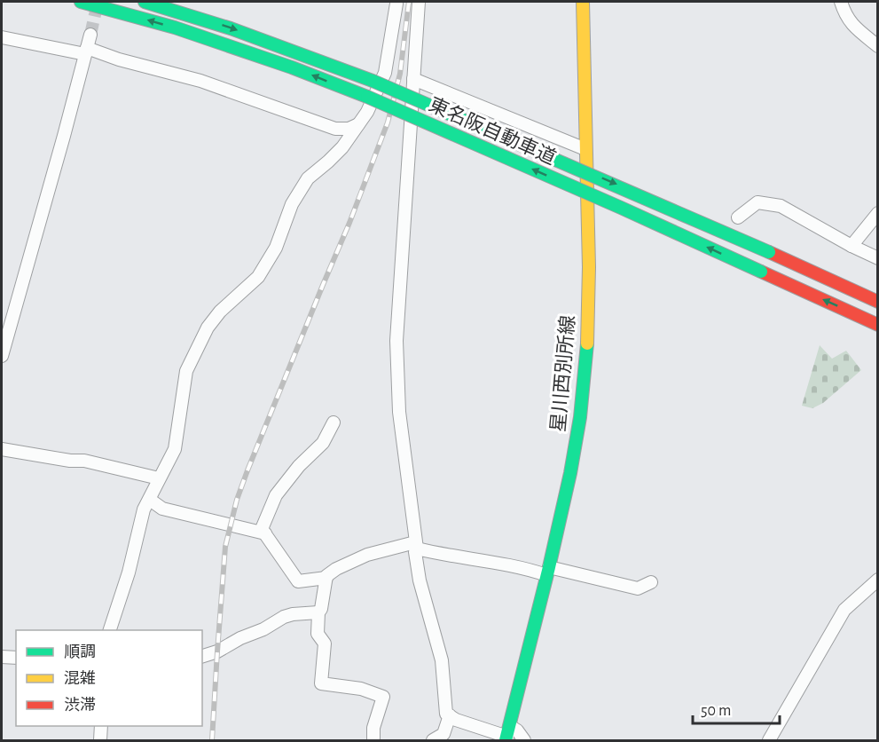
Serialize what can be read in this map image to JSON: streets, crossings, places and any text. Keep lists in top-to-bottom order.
{
  "streets": {
    "main road": ["東名阪自動車道", "星川西別所線"]
  },
  "legend": ["順調", "混雑", "渋滞"],
  "scale_bar": "50 m"
}
